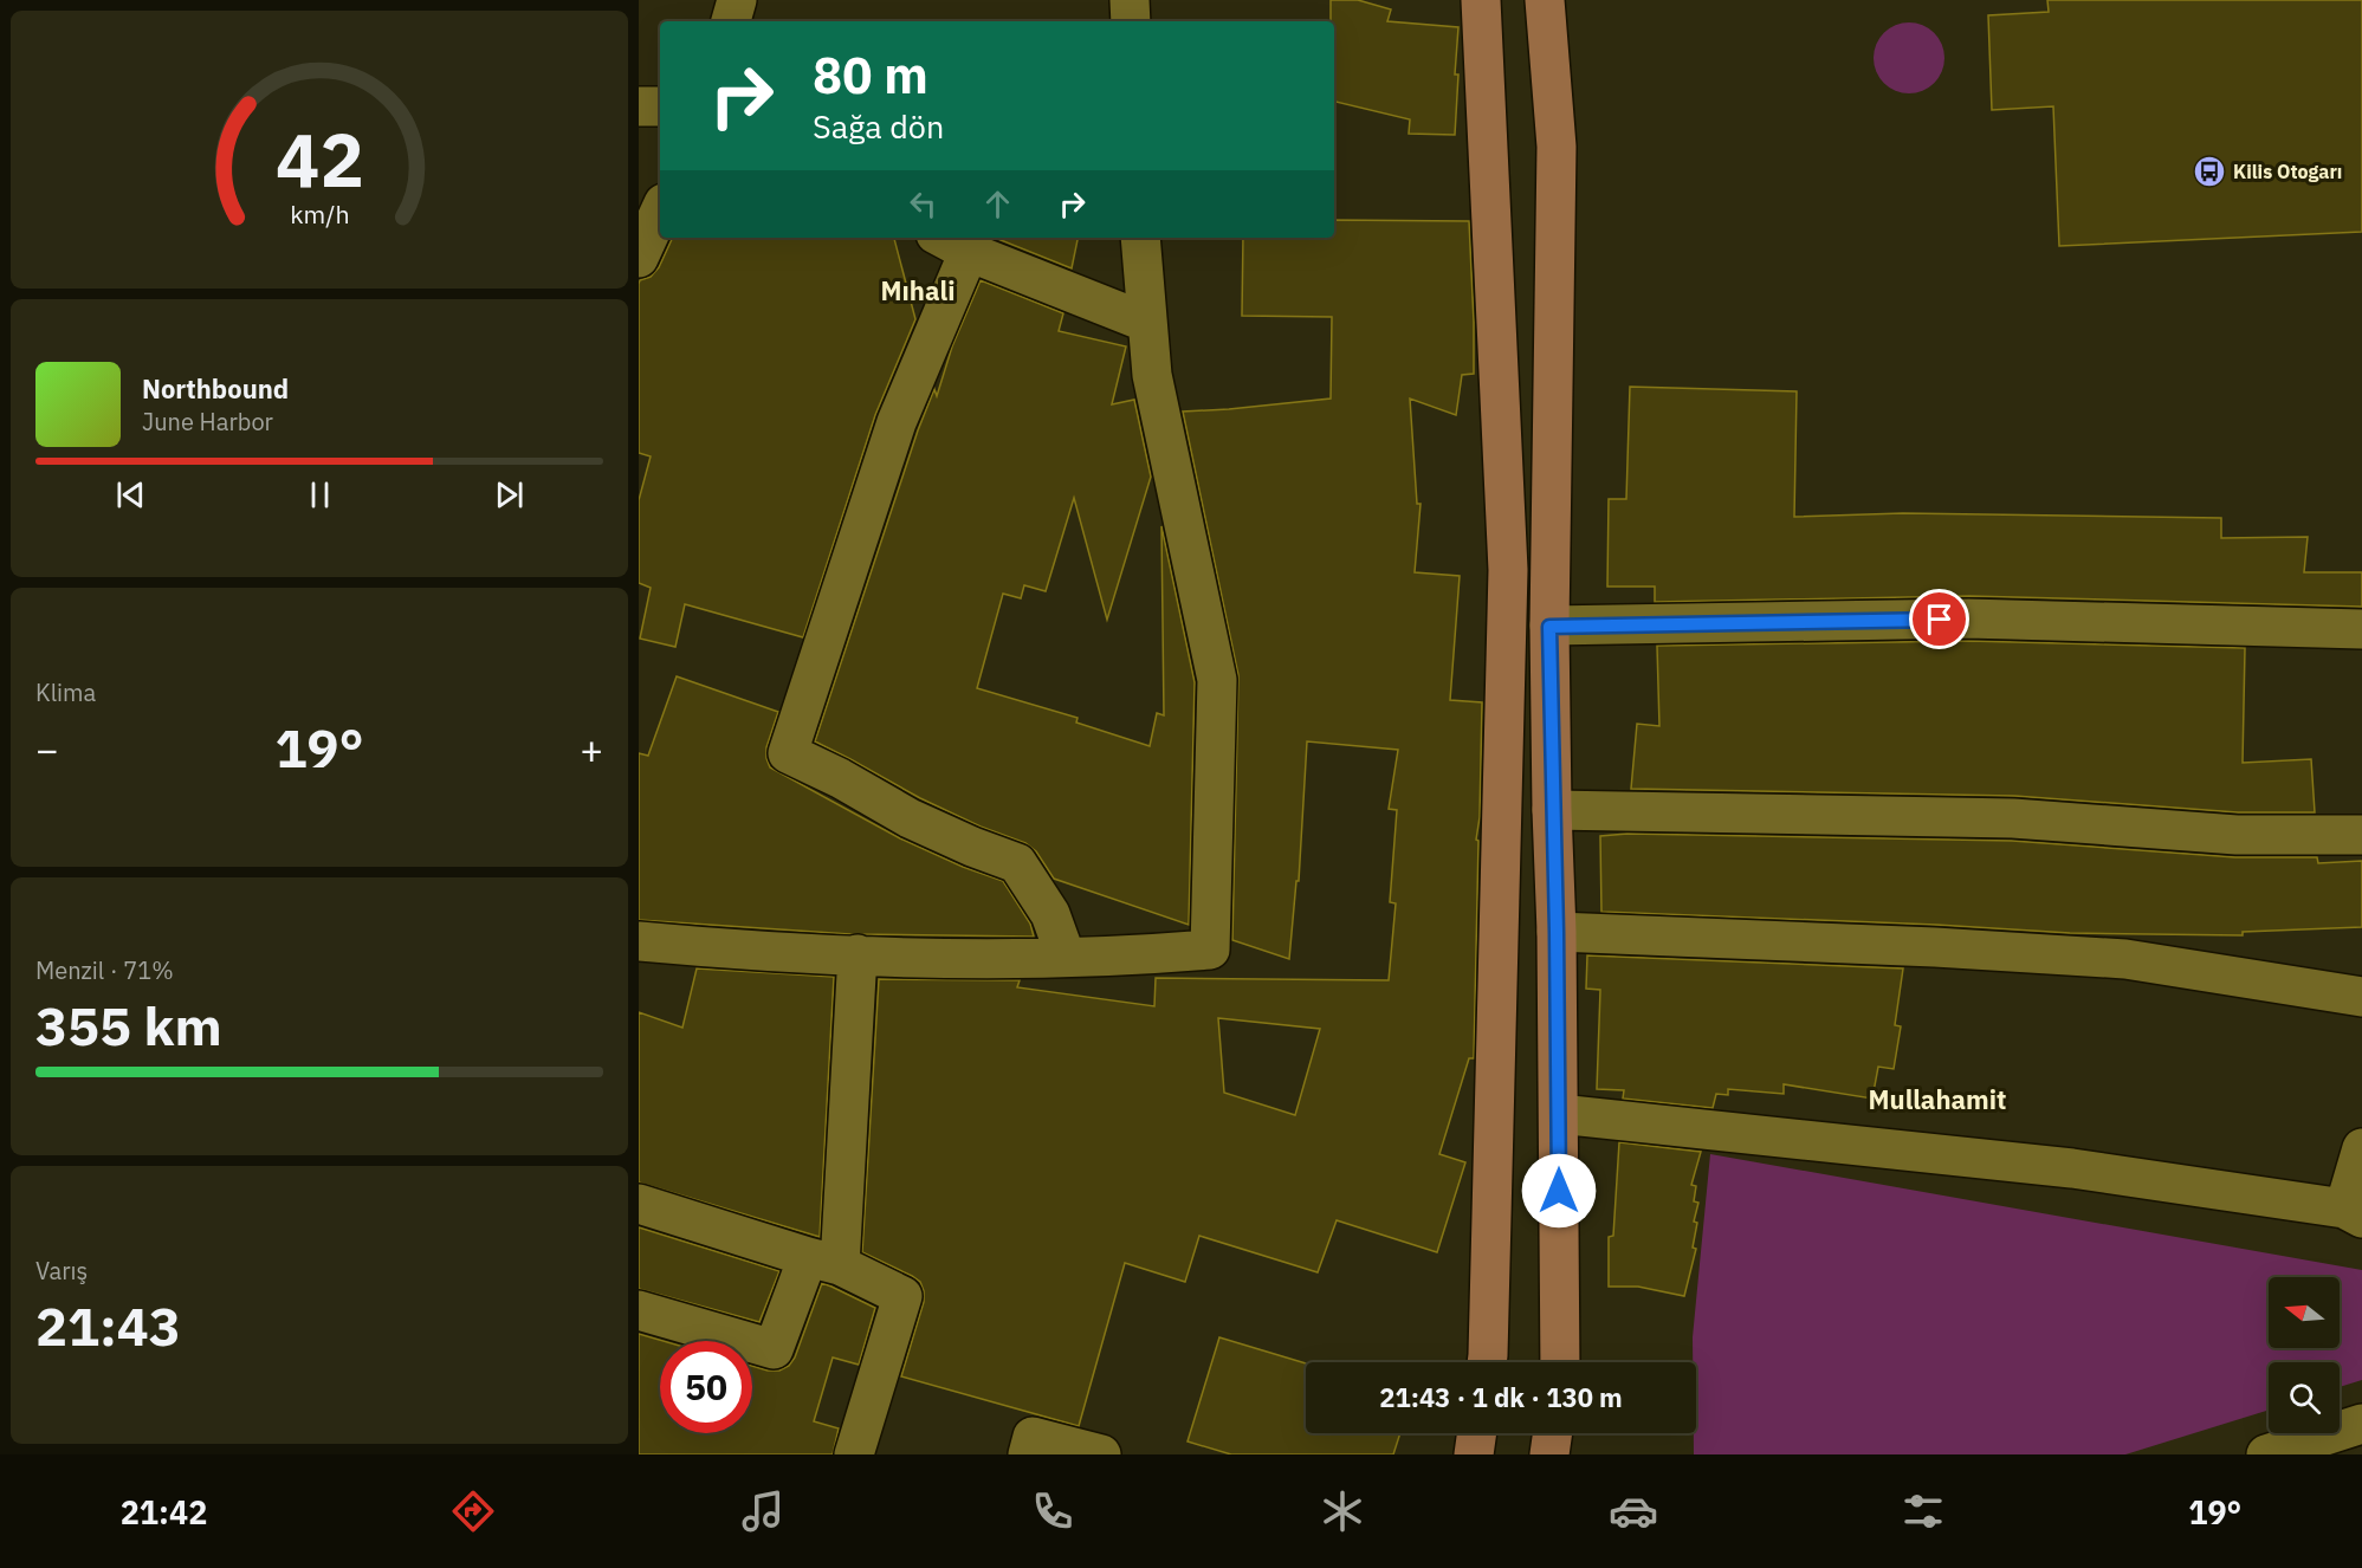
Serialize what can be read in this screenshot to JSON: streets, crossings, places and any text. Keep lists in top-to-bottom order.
{
  "districts": ["Mıhali", "Mullahamit"],
  "places": {
    "bus stop": ["Kilis Otogarı"]
  },
  "north": "left",
  "page": {
    "turn": ["80 m", "Sağa dön"],
    "song": ["Northbound", "June Harbor"],
    "tile": [
      "Klima",
      ["Menzil · 71%", "355 km"],
      ["Varış", "21:43"]
    ],
    "heat": ["−", "19°", "+"],
    "limit": "50",
    "trip": "21:43 · 1 dk · 130 m",
    "tabs": ["21:42", "19°"],
    "gauge": ["42", "km/h"]
  }
}
